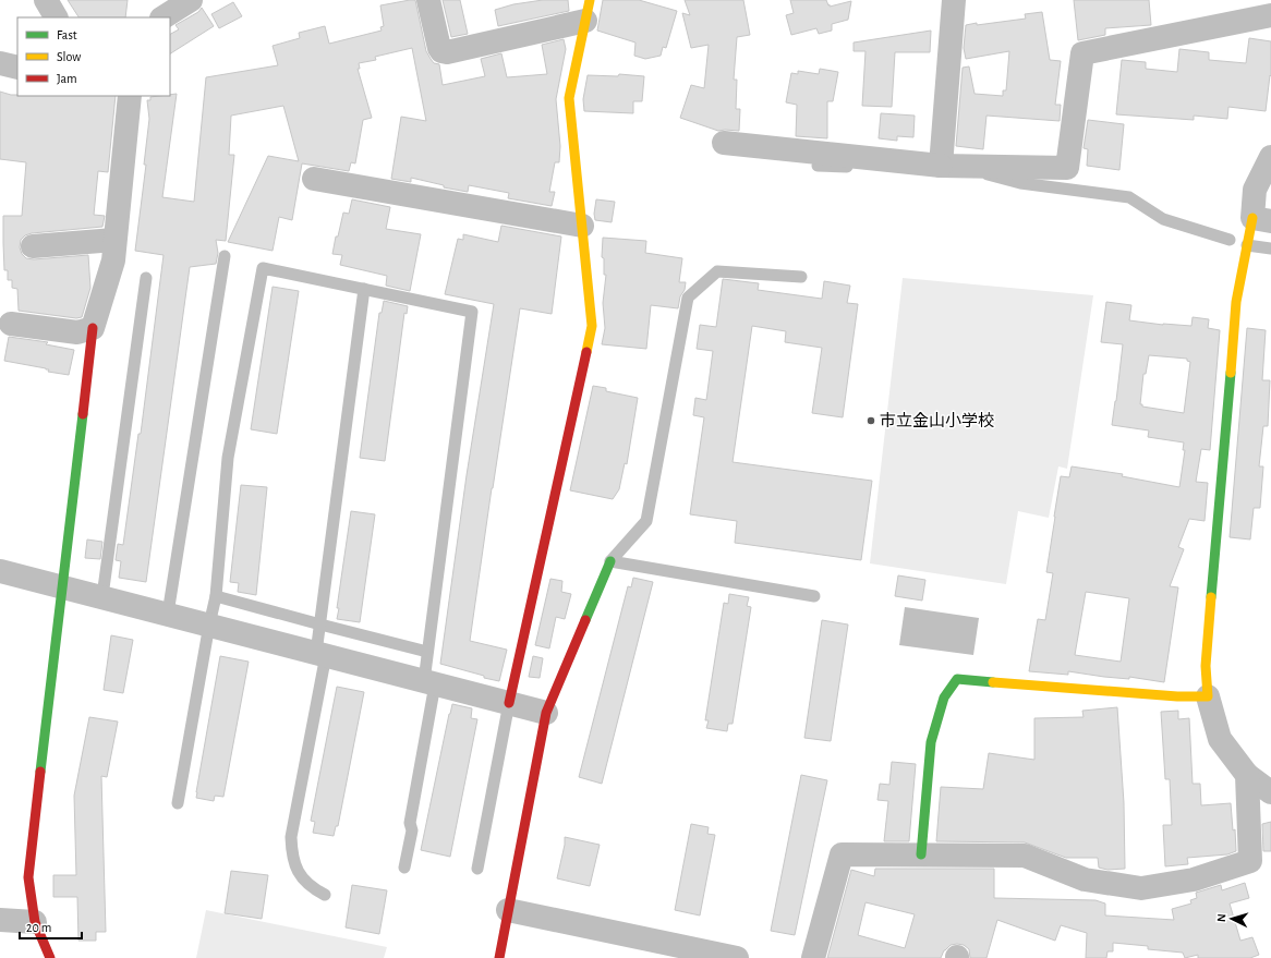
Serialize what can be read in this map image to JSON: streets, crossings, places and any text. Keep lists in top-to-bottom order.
{
  "places": ["市立金山小学校"],
  "legend": ["Fast", "Slow", "Jam"],
  "scale_bar": "20 m",
  "north": "left"
}
